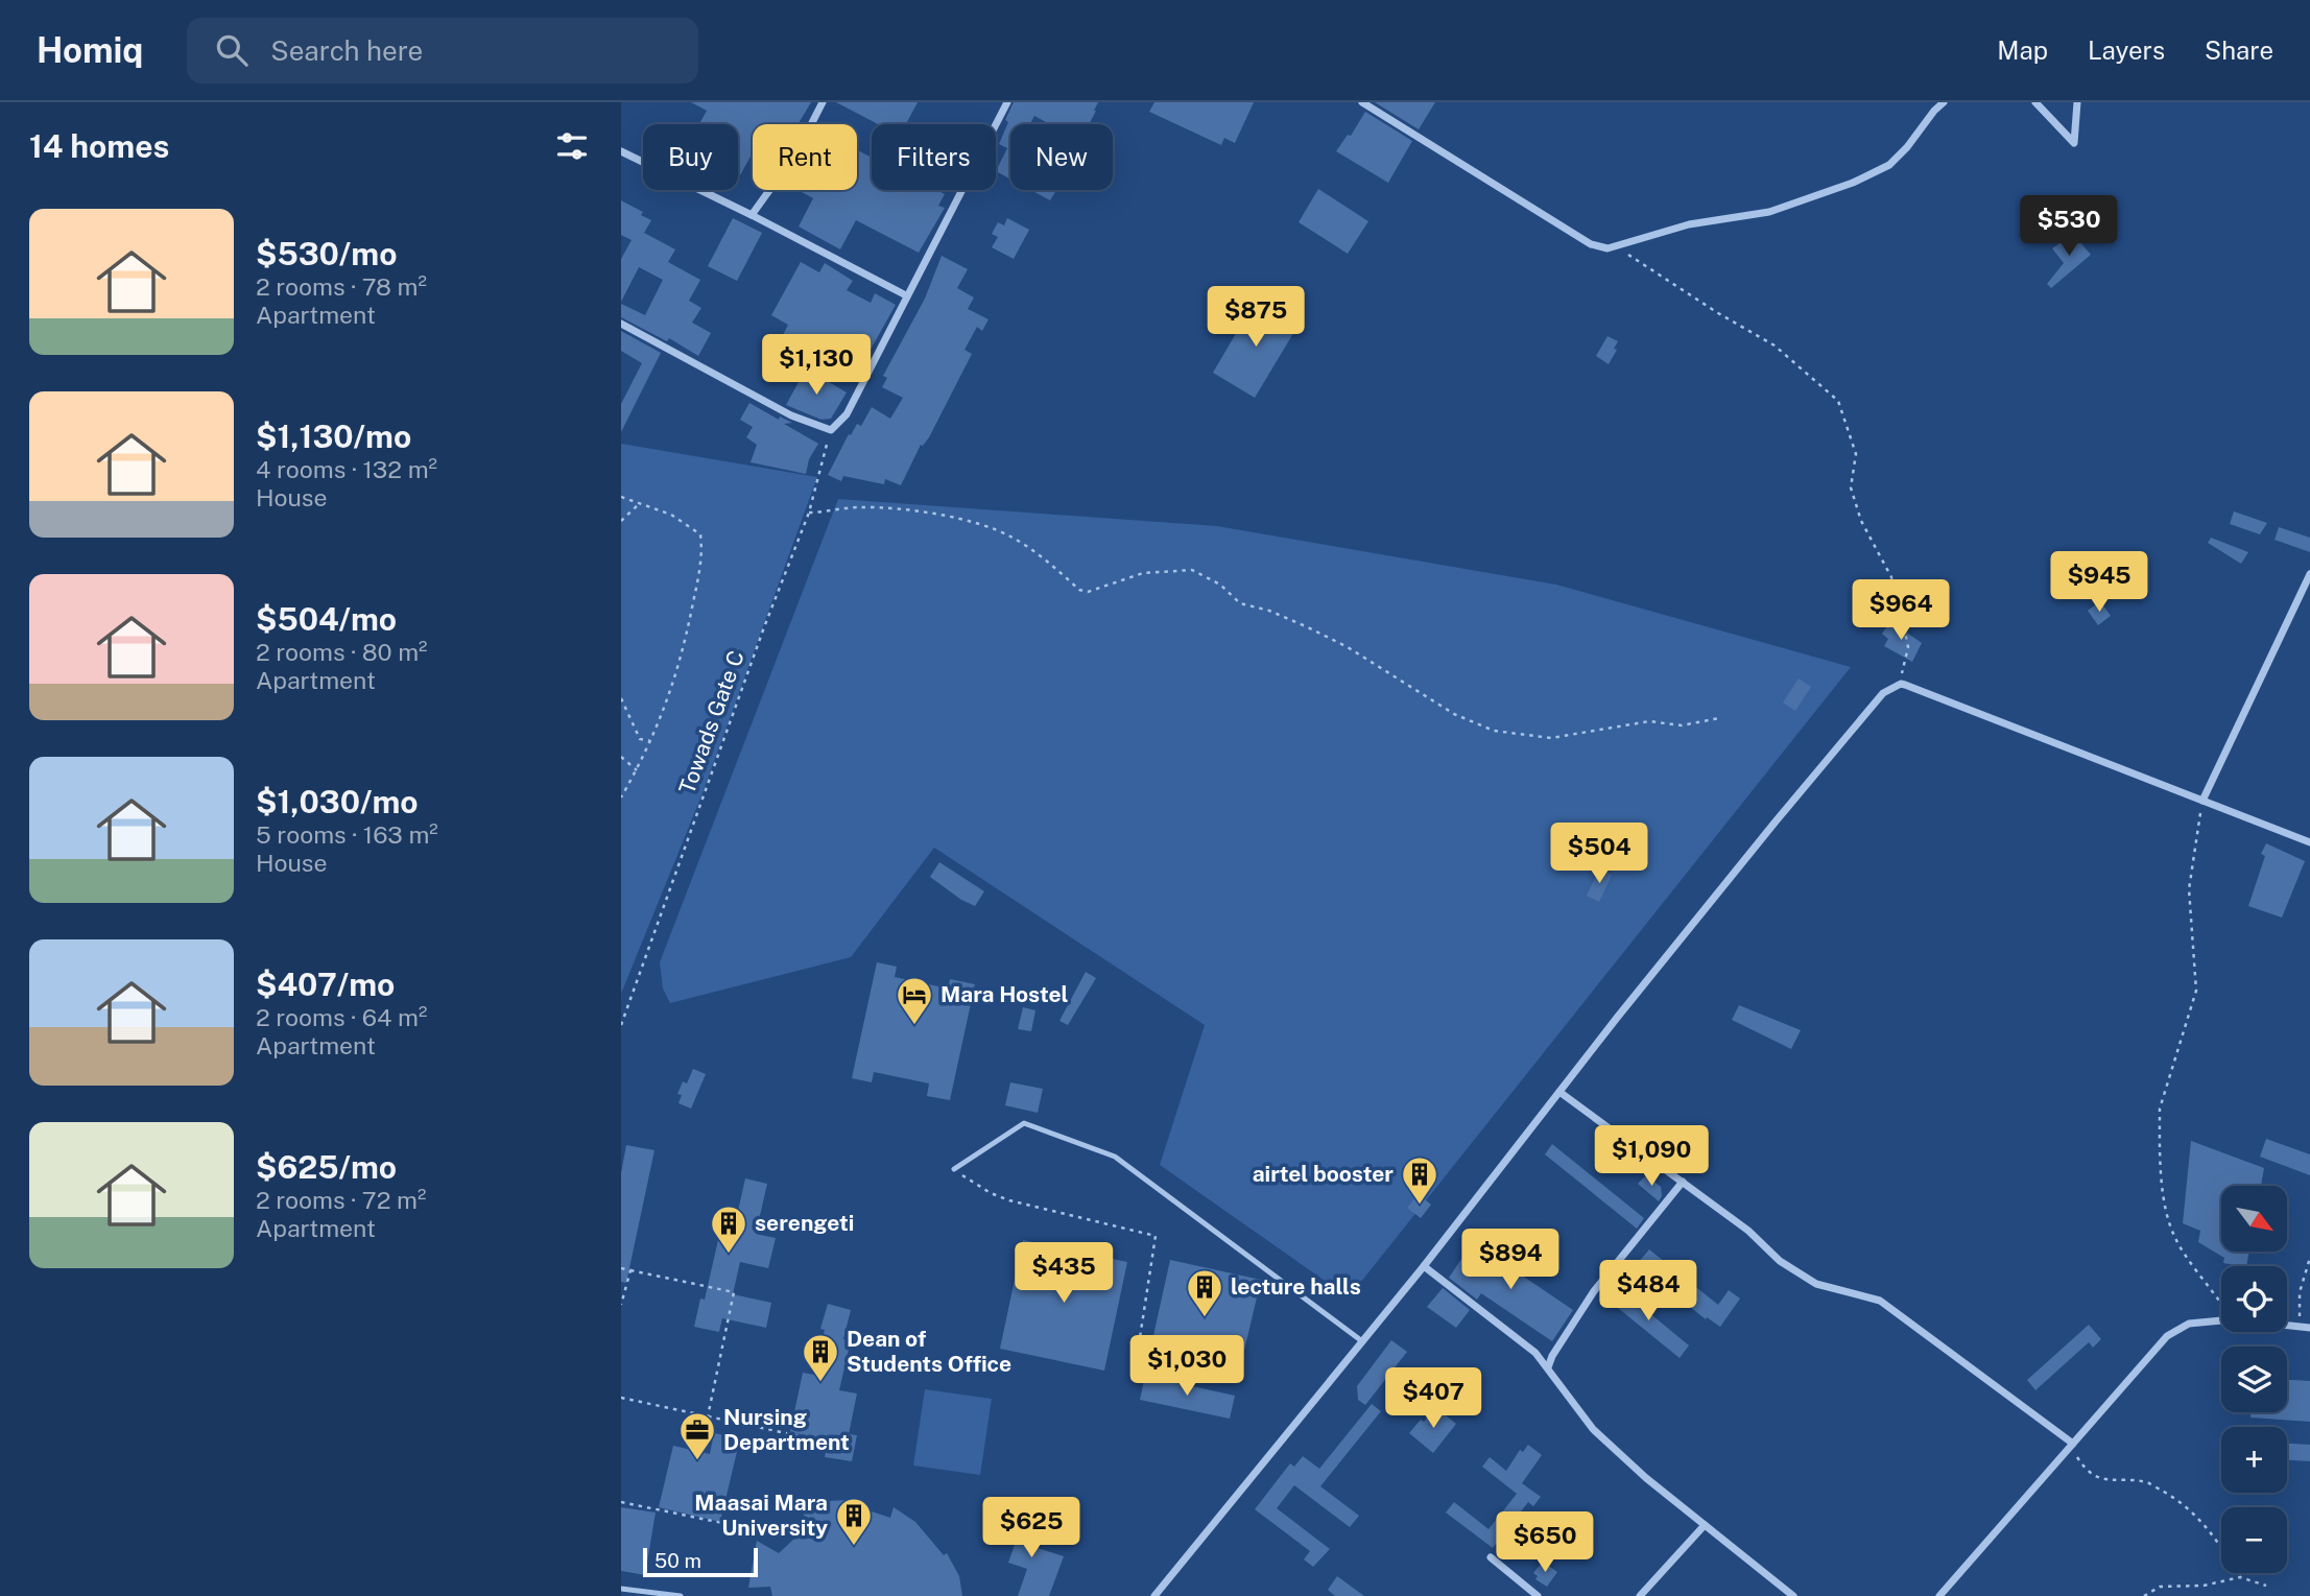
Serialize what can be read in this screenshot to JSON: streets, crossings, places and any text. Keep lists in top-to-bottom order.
{
  "streets": {
    "path": ["Towads Gate C"]
  },
  "places": {
    "hotel": ["Mara Hostel"],
    "building": [
      "airtel booster",
      "serengeti",
      "lecture halls",
      "Dean of Students Office",
      "Maasai Mara University"
    ],
    "office": ["Nursing Department"]
  },
  "scale_bar": "50 m",
  "north": "bottom right",
  "page": {
    "header": "Homiq",
    "search": "Search here",
    "nav": ["Map", "Layers", "Share"],
    "heading": "14 homes",
    "chip": [
      "Buy",
      "Rent",
      "Filters",
      "New"
    ],
    "list": [
      {
        "name": "$530/mo",
        "note": "2 rooms · 78 m² · Apartment"
      },
      {
        "name": "$1,130/mo",
        "note": "4 rooms · 132 m² · House"
      },
      {
        "name": "$504/mo",
        "note": "2 rooms · 80 m² · Apartment"
      },
      {
        "name": "$1,030/mo",
        "note": "5 rooms · 163 m² · House"
      },
      {
        "name": "$407/mo",
        "note": "2 rooms · 64 m² · Apartment"
      },
      {
        "name": "$625/mo",
        "note": "2 rooms · 72 m² · Apartment"
      }
    ],
    "price": [
      "$530",
      "$875",
      "$1,130",
      "$945",
      "$964",
      "$504",
      "$1,090",
      "$894",
      "$435",
      "$484",
      "$1,030",
      "$407",
      "$625",
      "$650"
    ],
    "map_buttons": ["+", "−"],
    "scale": "50 m"
  }
}
